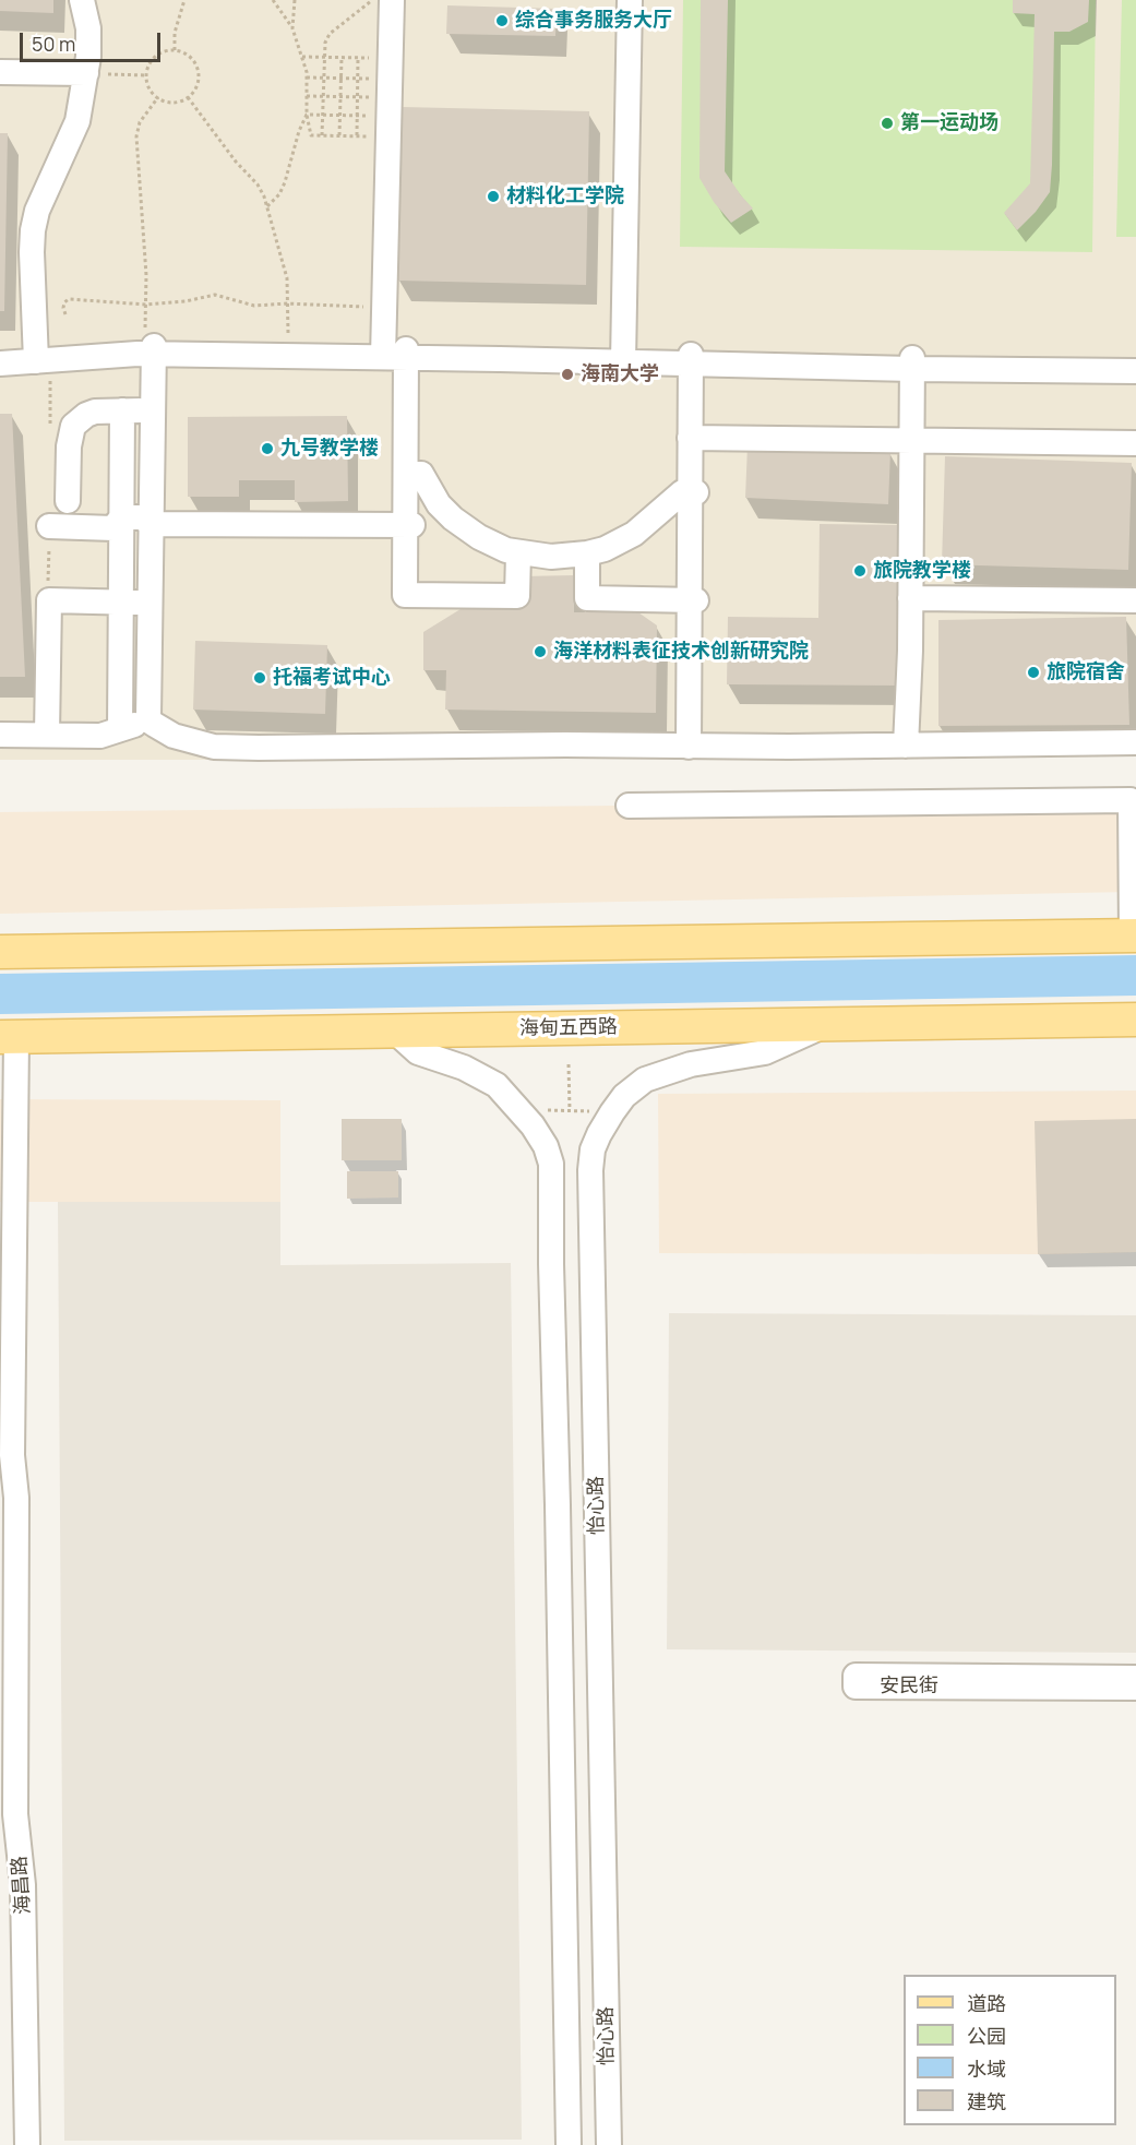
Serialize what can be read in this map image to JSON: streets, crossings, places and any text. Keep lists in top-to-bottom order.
{
  "streets": {
    "main road": ["海甸五西路"],
    "street": ["怡心路", "安民街", "海昌路"]
  },
  "crossings": [
    ["海甸五西路", "怡心路"],
    ["海甸五西路", "海昌路"]
  ],
  "places": [
    "综合事务服务大厅",
    "第一运动场",
    "材料化工学院",
    "海南大学",
    "九号教学楼",
    "旅院教学楼",
    "海洋材料表征技术创新研究院",
    "旅院宿舍",
    "托福考试中心"
  ],
  "legend": [
    "道路",
    "公园",
    "水域",
    "建筑"
  ],
  "scale_bar": "50 m"
}
